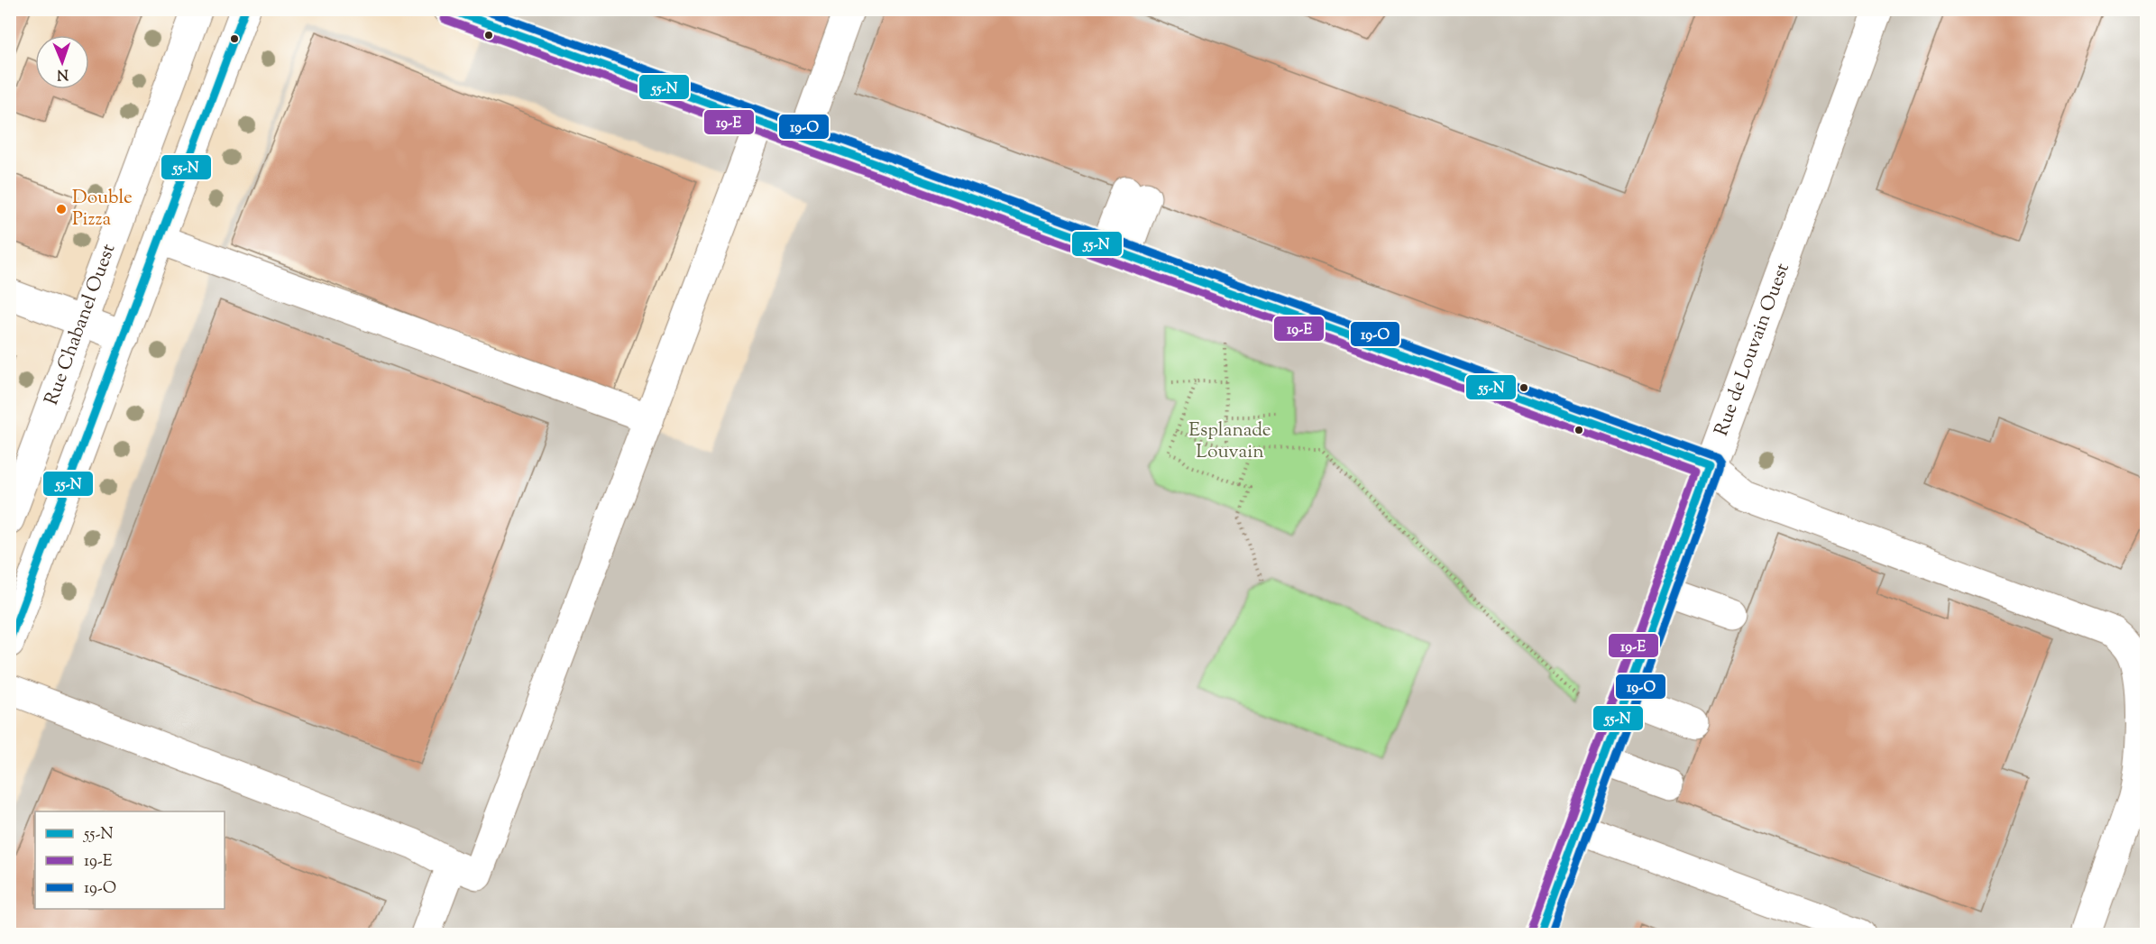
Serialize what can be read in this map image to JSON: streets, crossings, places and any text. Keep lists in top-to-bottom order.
{
  "streets": {
    "street": ["Rue Chabanel Ouest", "Rue de Louvain Ouest"]
  },
  "parks": ["Esplanade Louvain"],
  "places": ["Double Pizza"],
  "lines": ["transit line 55-N", "transit line 19-O", "transit line 19-E"],
  "legend": ["55-N", "19-E", "19-O"],
  "north": "bottom"
}
